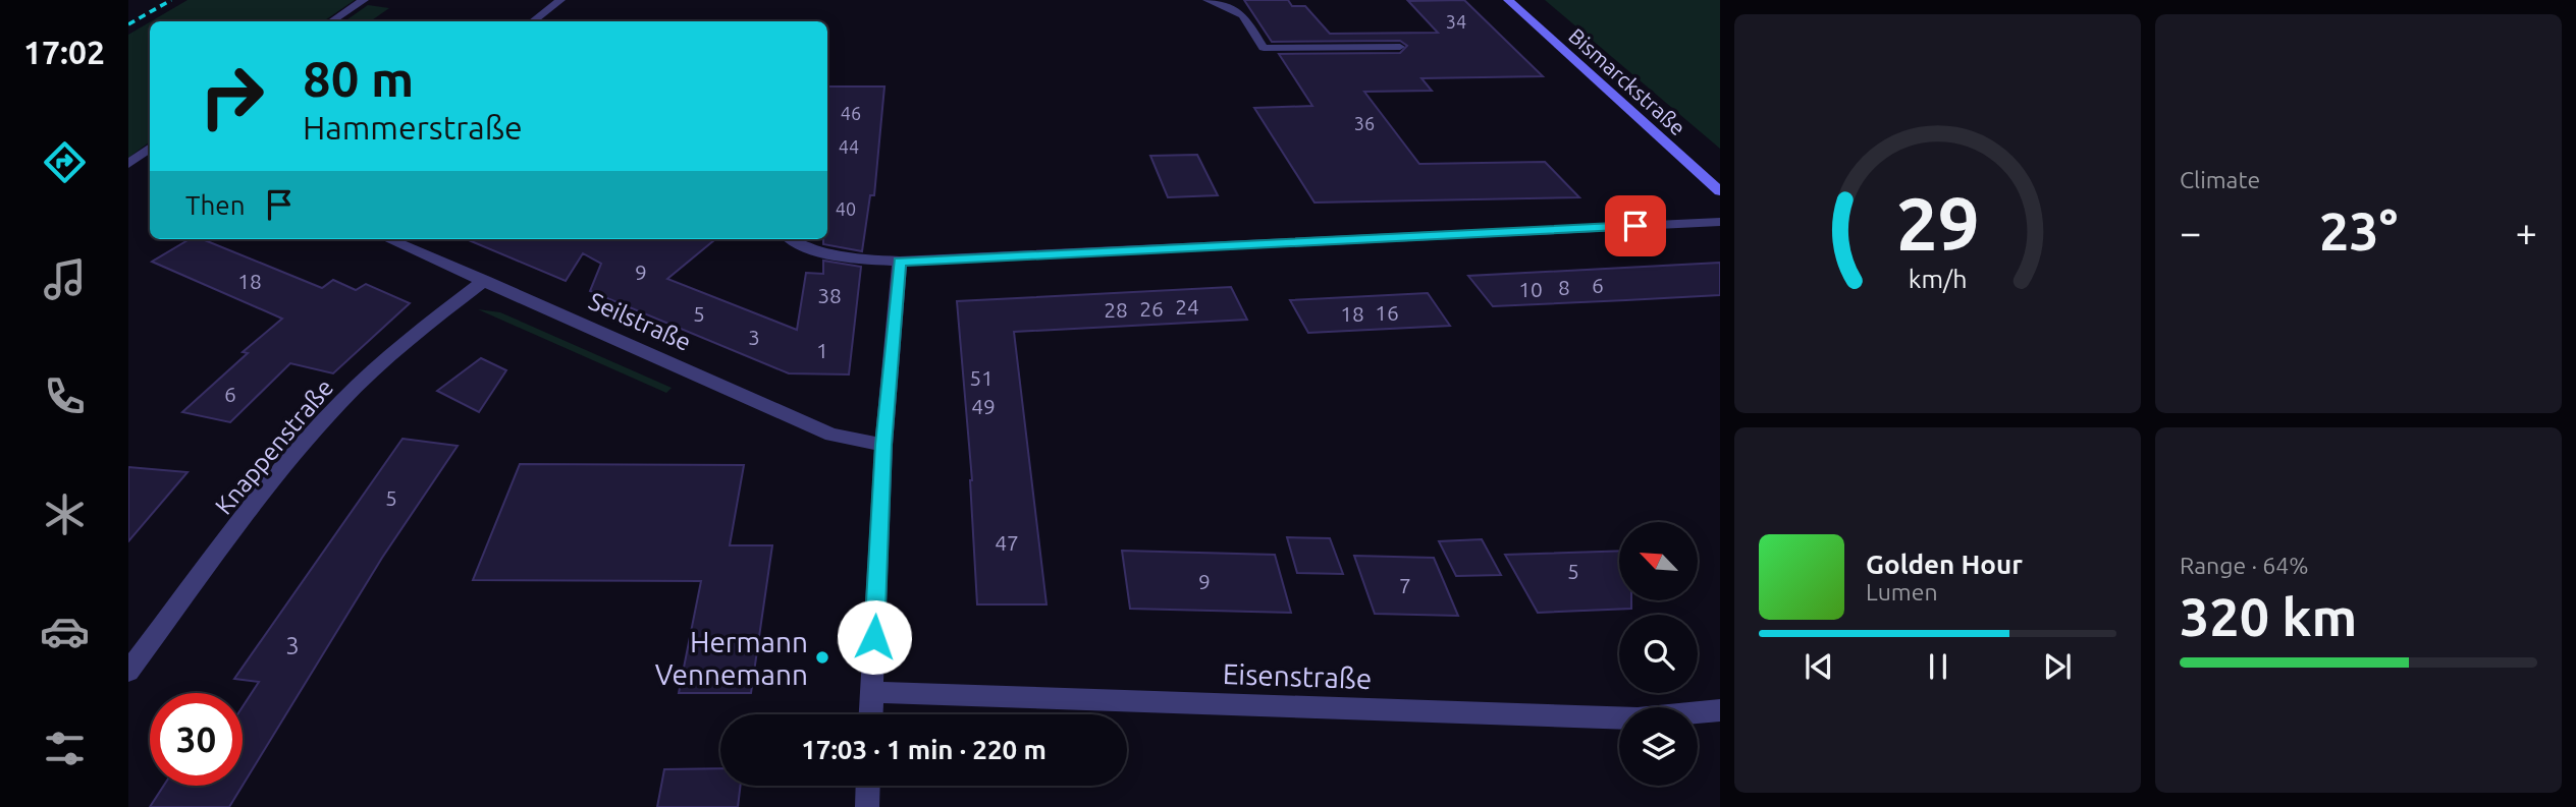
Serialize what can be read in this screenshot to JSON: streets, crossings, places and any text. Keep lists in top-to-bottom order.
{
  "streets": {
    "main road": ["Bismarckstraße"],
    "street": ["Seilstraße", "Knappenstraße", "Eisenstraße"]
  },
  "crossings": [
    ["Seilstraße", "Knappenstraße"]
  ],
  "places": ["Hermann Vennemann"],
  "house_numbers": [
    "34",
    "46",
    "36",
    "44",
    "40",
    "9",
    "18",
    "6",
    "8",
    "10",
    "38",
    "24",
    "26",
    "28",
    "16",
    "5",
    "18",
    "3",
    "1",
    "51",
    "6",
    "49",
    "5",
    "47",
    "5",
    "9",
    "7",
    "3"
  ],
  "north": "top left",
  "page": {
    "tabs": "17:02",
    "tile": [
      "Climate",
      ["Range · 64%", "320 km"]
    ],
    "turn": ["80 m", "Hammerstraße"],
    "then": "Then",
    "heat": ["−", "23°", "+"],
    "song": ["Golden Hour", "Lumen"],
    "limit": "30",
    "trip": "17:03 · 1 min · 220 m",
    "gauge": ["29", "km/h"]
  }
}
